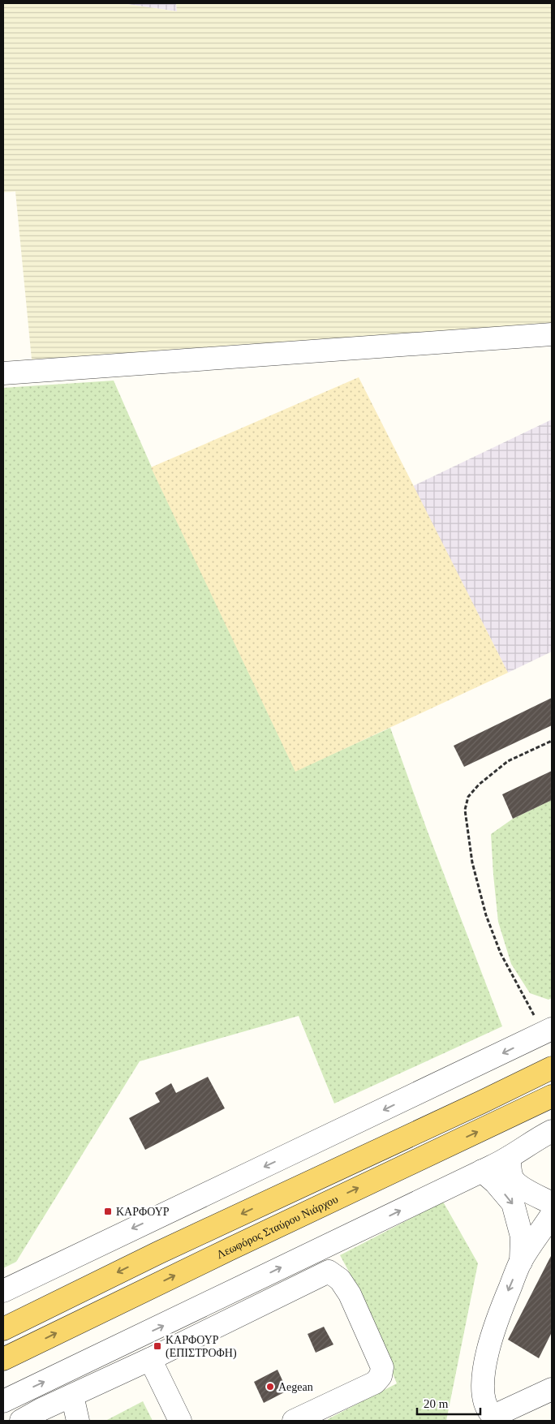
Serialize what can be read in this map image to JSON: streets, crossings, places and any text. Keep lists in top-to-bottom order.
{
  "streets": {
    "main road": ["Λεωφόρος Σταύρου Νιάρχου"]
  },
  "places": {
    "transit": ["ΚΑΡΦΟΥΡ", "ΚΑΡΦΟΥΡ (ΕΠΙΣΤΡΟΦΗ)"],
    "other": ["Aegean"]
  },
  "scale_bar": "20 m"
}
